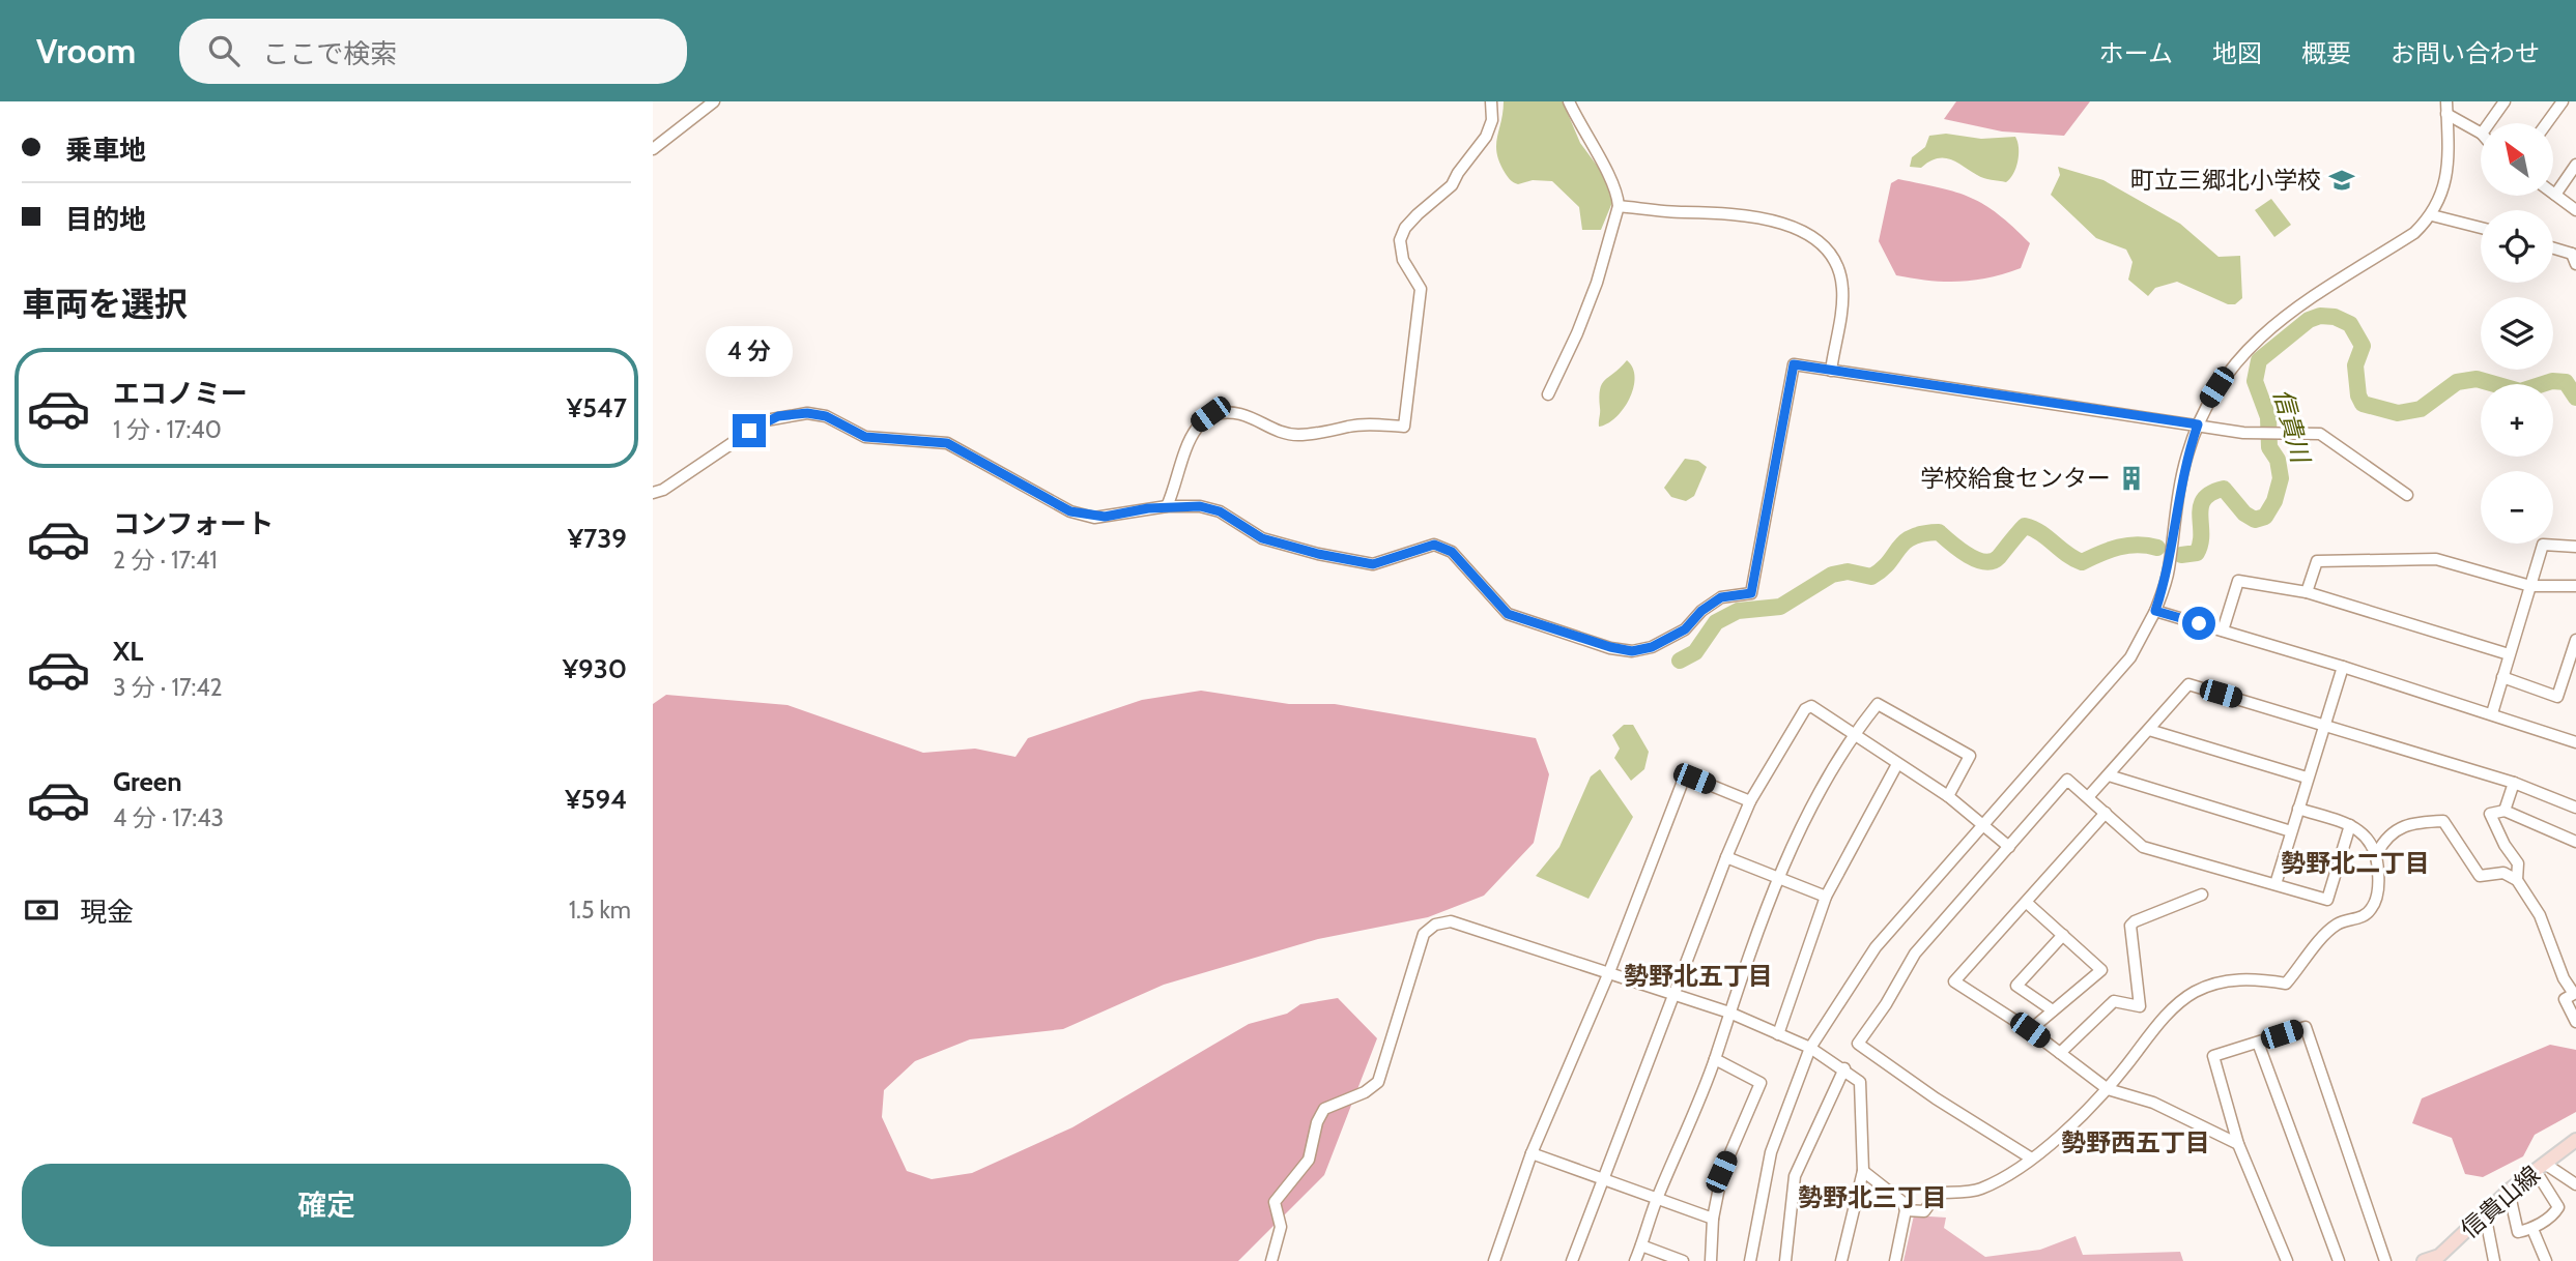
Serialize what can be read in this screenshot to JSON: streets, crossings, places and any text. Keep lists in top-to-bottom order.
{
  "streets": {
    "main road": ["信貴山線"]
  },
  "districts": [
    "勢野北二丁目",
    "勢野北五丁目",
    "勢野西五丁目",
    "勢野北三丁目"
  ],
  "water": ["信貴川"],
  "places": {
    "school or university": ["町立三郷北小学校"],
    "building": ["学校給食センター"]
  },
  "north": "top left",
  "page": {
    "header": "Vroom",
    "search": "ここで検索",
    "nav": [
      "ホーム",
      "地図",
      "概要",
      "お問い合わせ"
    ],
    "banner": ["乗車地", "目的地"],
    "map_buttons": ["+", "−"],
    "heading": "車両を選択",
    "bubble": "4 分",
    "list": [
      {
        "name": "エコノミー",
        "note": "1 分 · 17:40",
        "value": "¥547"
      },
      {
        "name": "コンフォート",
        "note": "2 分 · 17:41",
        "value": "¥739"
      },
      {
        "name": "XL",
        "note": "3 分 · 17:42",
        "value": "¥930"
      },
      {
        "name": "Green",
        "note": "4 分 · 17:43",
        "value": "¥594"
      }
    ],
    "pay": ["現金", "1.5 km"],
    "buttons": "確定"
  }
}
